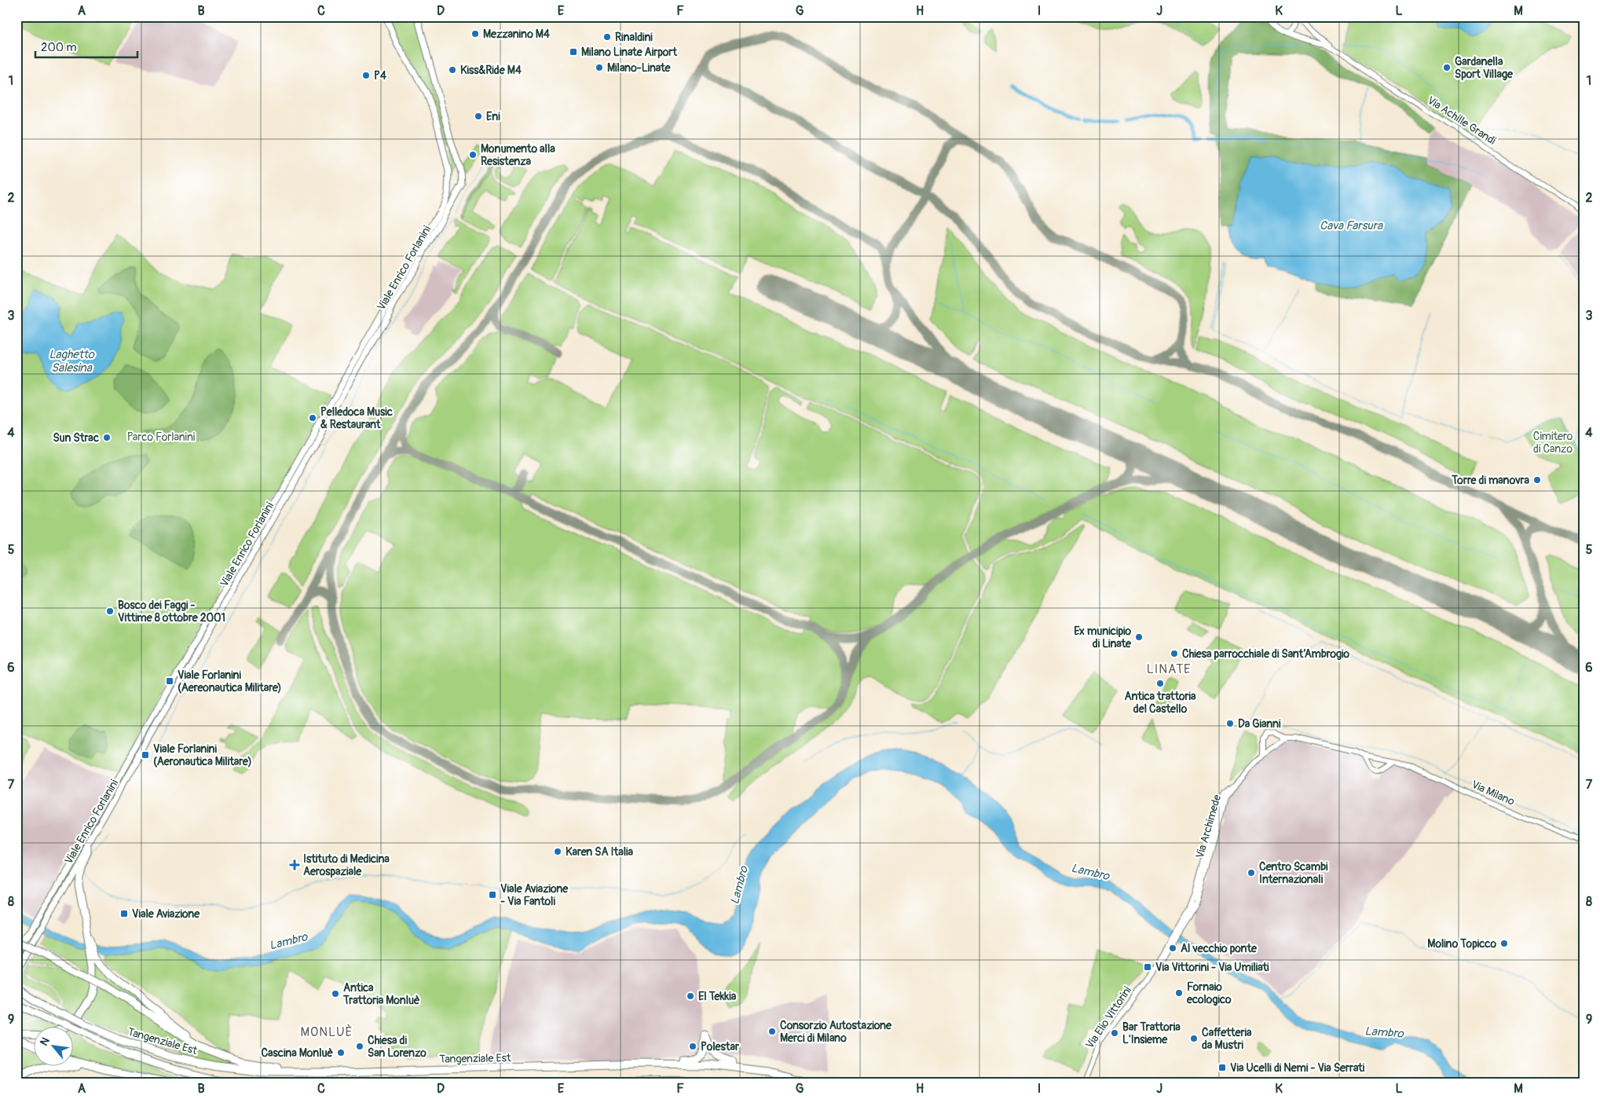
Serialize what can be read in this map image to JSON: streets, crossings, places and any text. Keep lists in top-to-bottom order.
{
  "streets": {
    "highway": ["Tangenziale Est"],
    "main road": ["Viale Enrico Forlanini"],
    "street": [
      "Via Achille Grandi",
      "Via Milano",
      "Via Archimede",
      "Via Elio Vittorini"
    ]
  },
  "crossings": [
    ["Via Milano", "Via Archimede"],
    ["Via Archimede", "Via Elio Vittorini"]
  ],
  "districts": ["LINATE", "MONLUÈ"],
  "water": ["Cava Farsura", "Laghetto Salesina", "Lambro"],
  "parks": ["Cimitero di Canzo", "Parco Forlanini"],
  "places": {
    "other": [
      "Mezzanino M4",
      "Rinaldini",
      "Milano-Linate",
      "Gardanella Sport Village",
      "Kiss&Ride M4",
      "P4",
      "Eni",
      "Monumento alla Resistenza",
      "Pelledoca Music & Restaurant",
      "Sun Strac",
      "Torre di manovra",
      "Bosco dei Faggi - Vittime 8 ottobre 2001",
      "Ex municipio di Linate",
      "Chiesa parrocchiale di Sant’Ambrogio",
      "Antica trattoria del Castello",
      "Da Gianni",
      "Karen SA Italia",
      "Centro Scambi Internazionali",
      "Molino Topicco",
      "Al vecchio ponte",
      "Fornaio ecologico",
      "Antica Trattoria Monluè",
      "El Tekkia",
      "Consorzio Autostazione Merci di Milano",
      "Bar Trattoria L'Insieme",
      "Caffetteria da Mustri",
      "Chiesa di San Lorenzo",
      "Polestar",
      "Cascina Monluè"
    ],
    "transit": [
      "Milano Linate Airport",
      "Viale Forlanini (Aereonautica Militare)",
      "Viale Forlanini (Aeronautica Militare)",
      "Viale Aviazione - Via Fantoli",
      "Viale Aviazione",
      "Via Vittorini - Via Umiliati",
      "Via Ucelli di Nemi - Via Serrati"
    ],
    "health": ["Istituto di Medicina Aerospaziale"]
  },
  "scale_bar": "200 m",
  "north": "top left",
  "grid": {
    "columns": [
      "A",
      "B",
      "C",
      "D",
      "E",
      "F",
      "G",
      "H",
      "I",
      "J",
      "K",
      "L",
      "M"
    ],
    "rows": [
      "1",
      "2",
      "3",
      "4",
      "5",
      "6",
      "7",
      "8",
      "9"
    ]
  }
}
